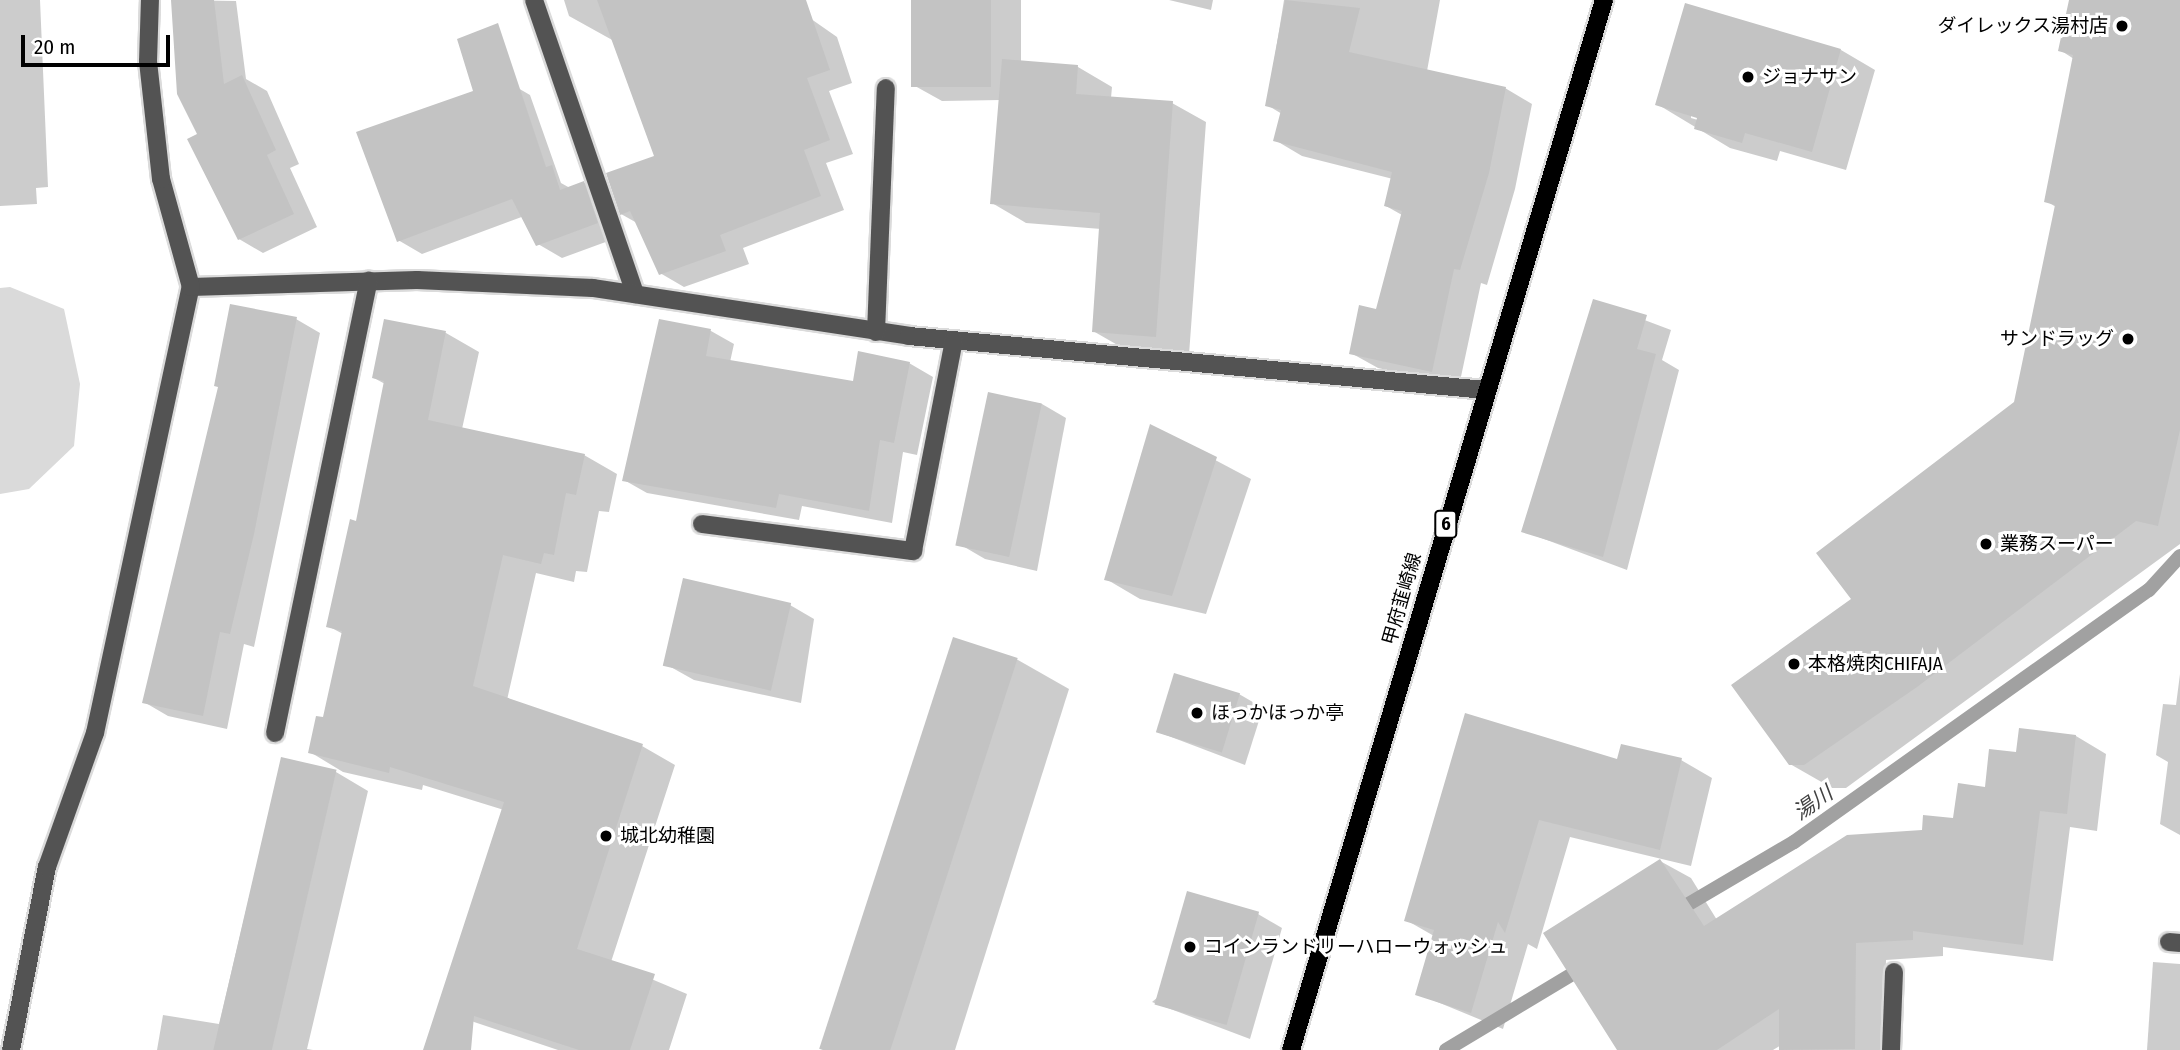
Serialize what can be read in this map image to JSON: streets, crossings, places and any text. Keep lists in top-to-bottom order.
{
  "streets": {
    "main road": ["6", "甲府韮崎線"]
  },
  "water": ["湯川"],
  "places": [
    "ダイレックス湯村店",
    "ジョナサン",
    "サンドラッグ",
    "業務スーパー",
    "本格焼肉CHIFAJA",
    "ほっかほっか亭",
    "城北幼稚園",
    "コインランドリーハローウォッシュ"
  ],
  "scale_bar": "20 m"
}
